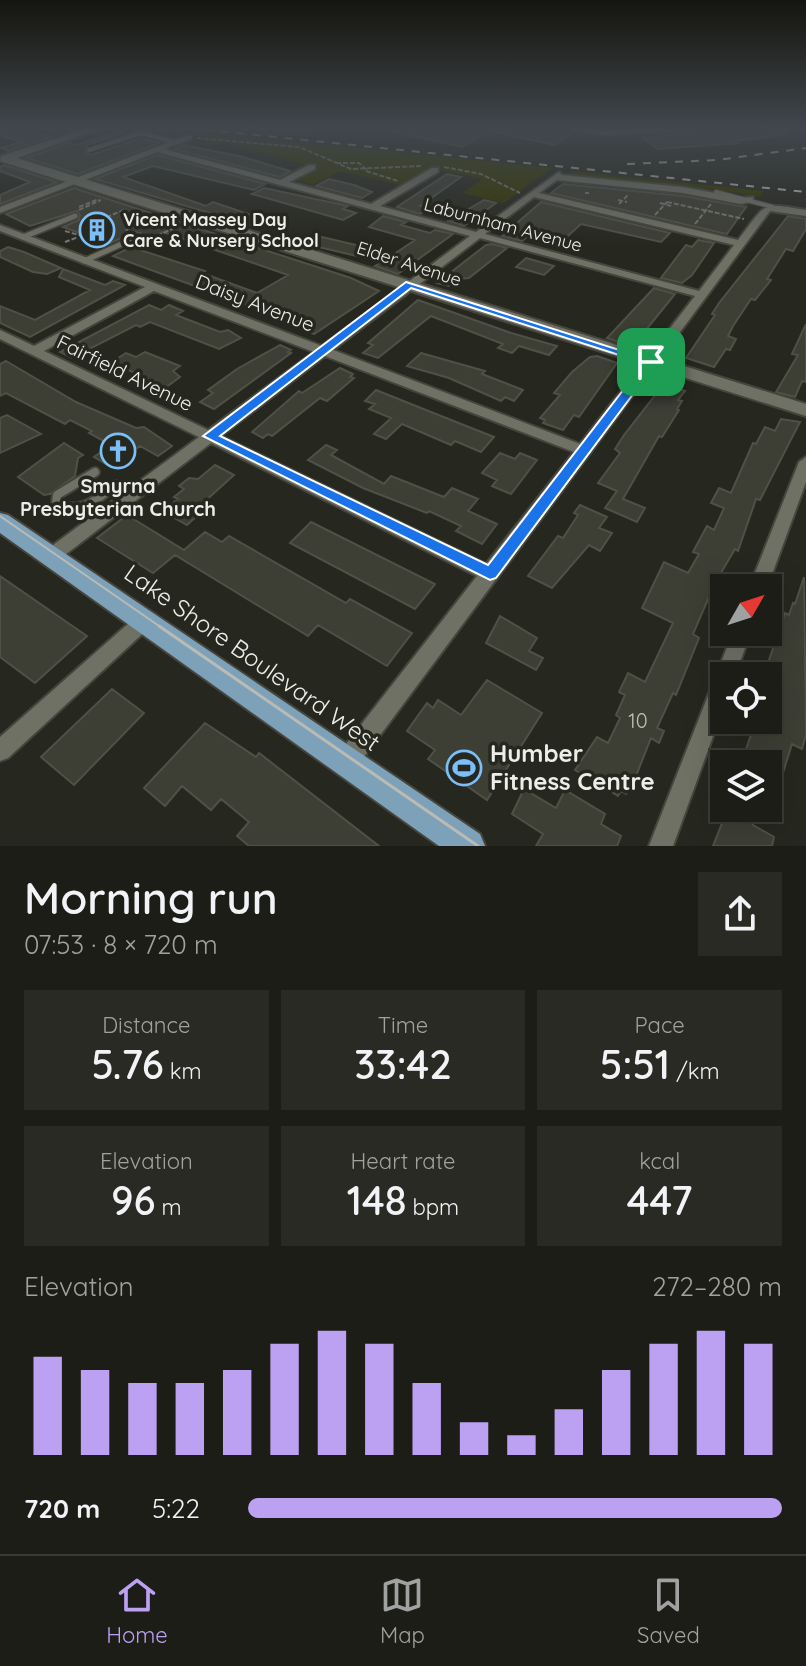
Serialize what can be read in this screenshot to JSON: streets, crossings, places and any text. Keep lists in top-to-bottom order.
{
  "streets": {
    "main road": ["Lake Shore Boulevard West"],
    "street": [
      "Laburnham Avenue",
      "Elder Avenue",
      "Daisy Avenue",
      "Fairfield Avenue"
    ]
  },
  "places": {
    "building": ["Vicent Massey Day Care & Nursery School"],
    "church": ["Smyrna Presbyterian Church"],
    "sports": ["Humber Fitness Centre"]
  },
  "house_numbers": ["10"],
  "north": "top right",
  "page": {
    "heading": ["Morning run", "07:53 · 8 × 720 m"],
    "stats": [
      ["Distance", "5.76 km"],
      ["Time", "33:42"],
      ["Pace", "5:51 /km"],
      ["Elevation", "96 m"],
      ["Heart rate", "148 bpm"],
      ["kcal", "447"]
    ],
    "chart": ["Elevation", "272–280 m"],
    "list": [
      {
        "name": "720 m",
        "note": "5:22"
      }
    ],
    "tabs": ["Home", "Map", "Saved"]
  }
}
